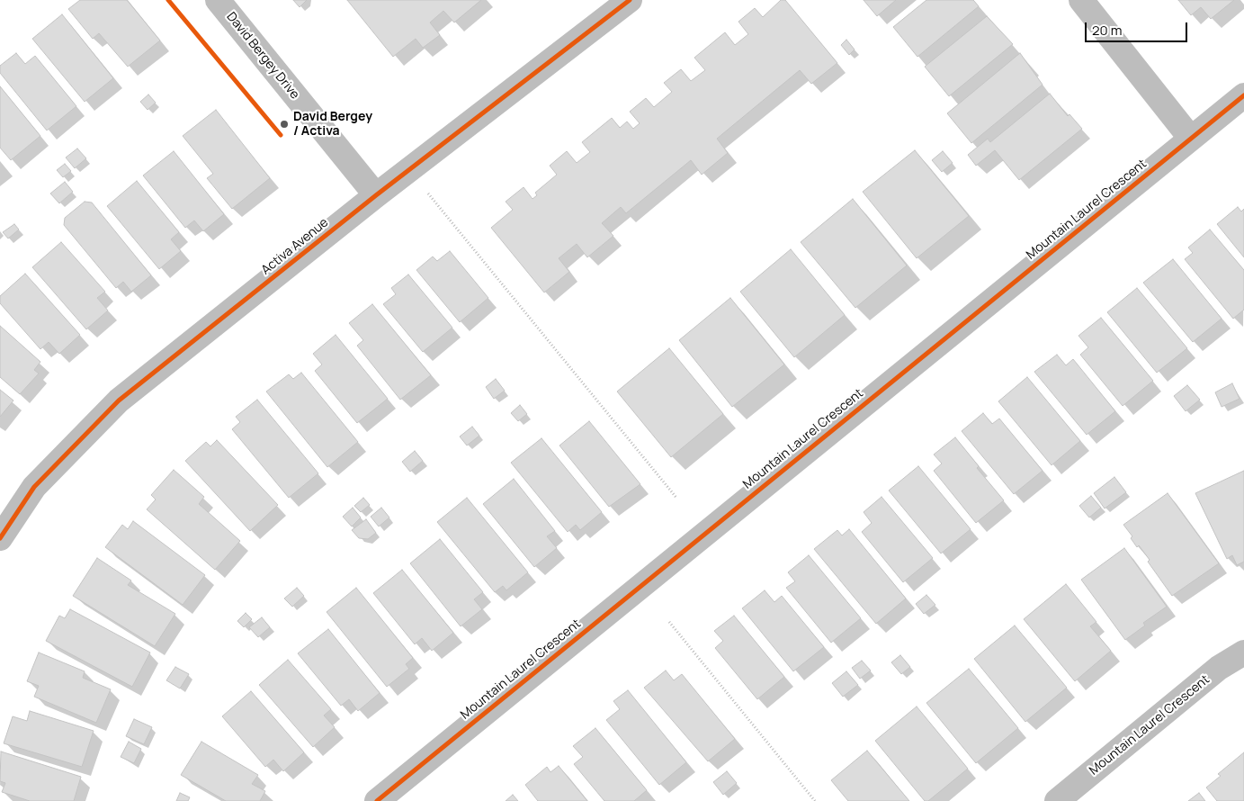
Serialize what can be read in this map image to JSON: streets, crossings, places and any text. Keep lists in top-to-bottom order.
{
  "streets": {
    "street": ["David Bergey Drive", "Mountain Laurel Crescent", "Activa Avenue"]
  },
  "crossings": [
    ["David Bergey Drive", "Activa Avenue"]
  ],
  "places": ["David Bergey / Activa"],
  "scale_bar": "20 m"
}
